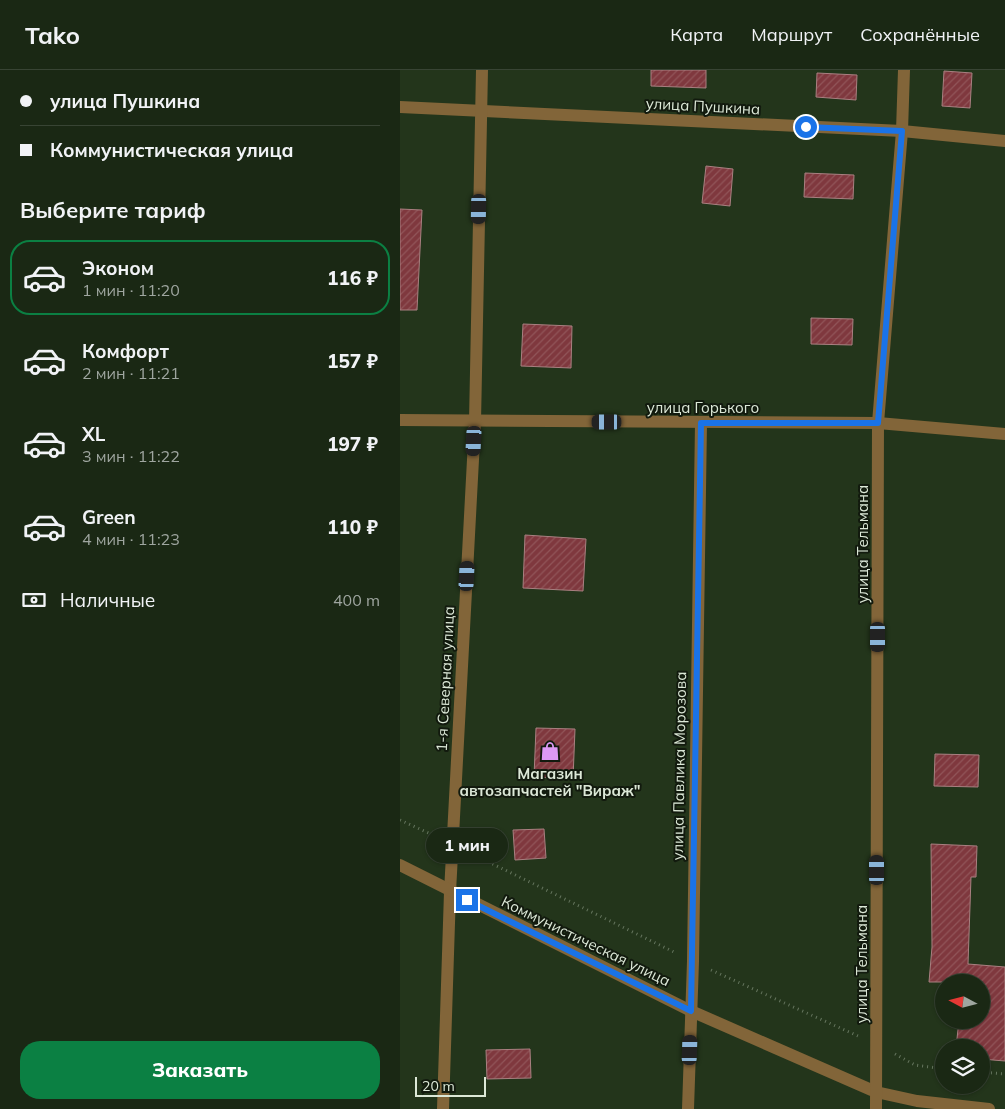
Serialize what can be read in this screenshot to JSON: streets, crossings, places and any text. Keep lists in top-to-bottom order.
{
  "streets": {
    "street": [
      "улица Пушкина",
      "улица Горького",
      "улица Тельмана",
      "1-я Северная улица",
      "улица Павлика Морозова",
      "Коммунистическая улица"
    ]
  },
  "crossings": [
    ["улица Пушкина", "улица Тельмана"],
    ["улица Пушкина", "1-я Северная улица"],
    ["улица Горького", "улица Тельмана"],
    ["улица Горького", "1-я Северная улица"],
    ["улица Горького", "улица Павлика Морозова"],
    ["улица Тельмана", "Коммунистическая улица"],
    ["1-я Северная улица", "Коммунистическая улица"],
    ["улица Павлика Морозова", "Коммунистическая улица"]
  ],
  "places": {
    "shop": ["Магазин автозапчастей \"Вираж\""]
  },
  "scale_bar": "20 m",
  "north": "left",
  "page": {
    "header": "Tako",
    "nav": ["Карта", "Маршрут", "Сохранённые"],
    "banner": ["улица Пушкина", "Коммунистическая улица"],
    "heading": "Выберите тариф",
    "list": [
      {
        "name": "Эконом",
        "note": "1 мин · 11:20",
        "value": "116 ₽"
      },
      {
        "name": "Комфорт",
        "note": "2 мин · 11:21",
        "value": "157 ₽"
      },
      {
        "name": "XL",
        "note": "3 мин · 11:22",
        "value": "197 ₽"
      },
      {
        "name": "Green",
        "note": "4 мин · 11:23",
        "value": "110 ₽"
      }
    ],
    "pay": ["Наличные", "400 m"],
    "bubble": "1 мин",
    "buttons": "Заказать",
    "scale": "20 m"
  }
}
